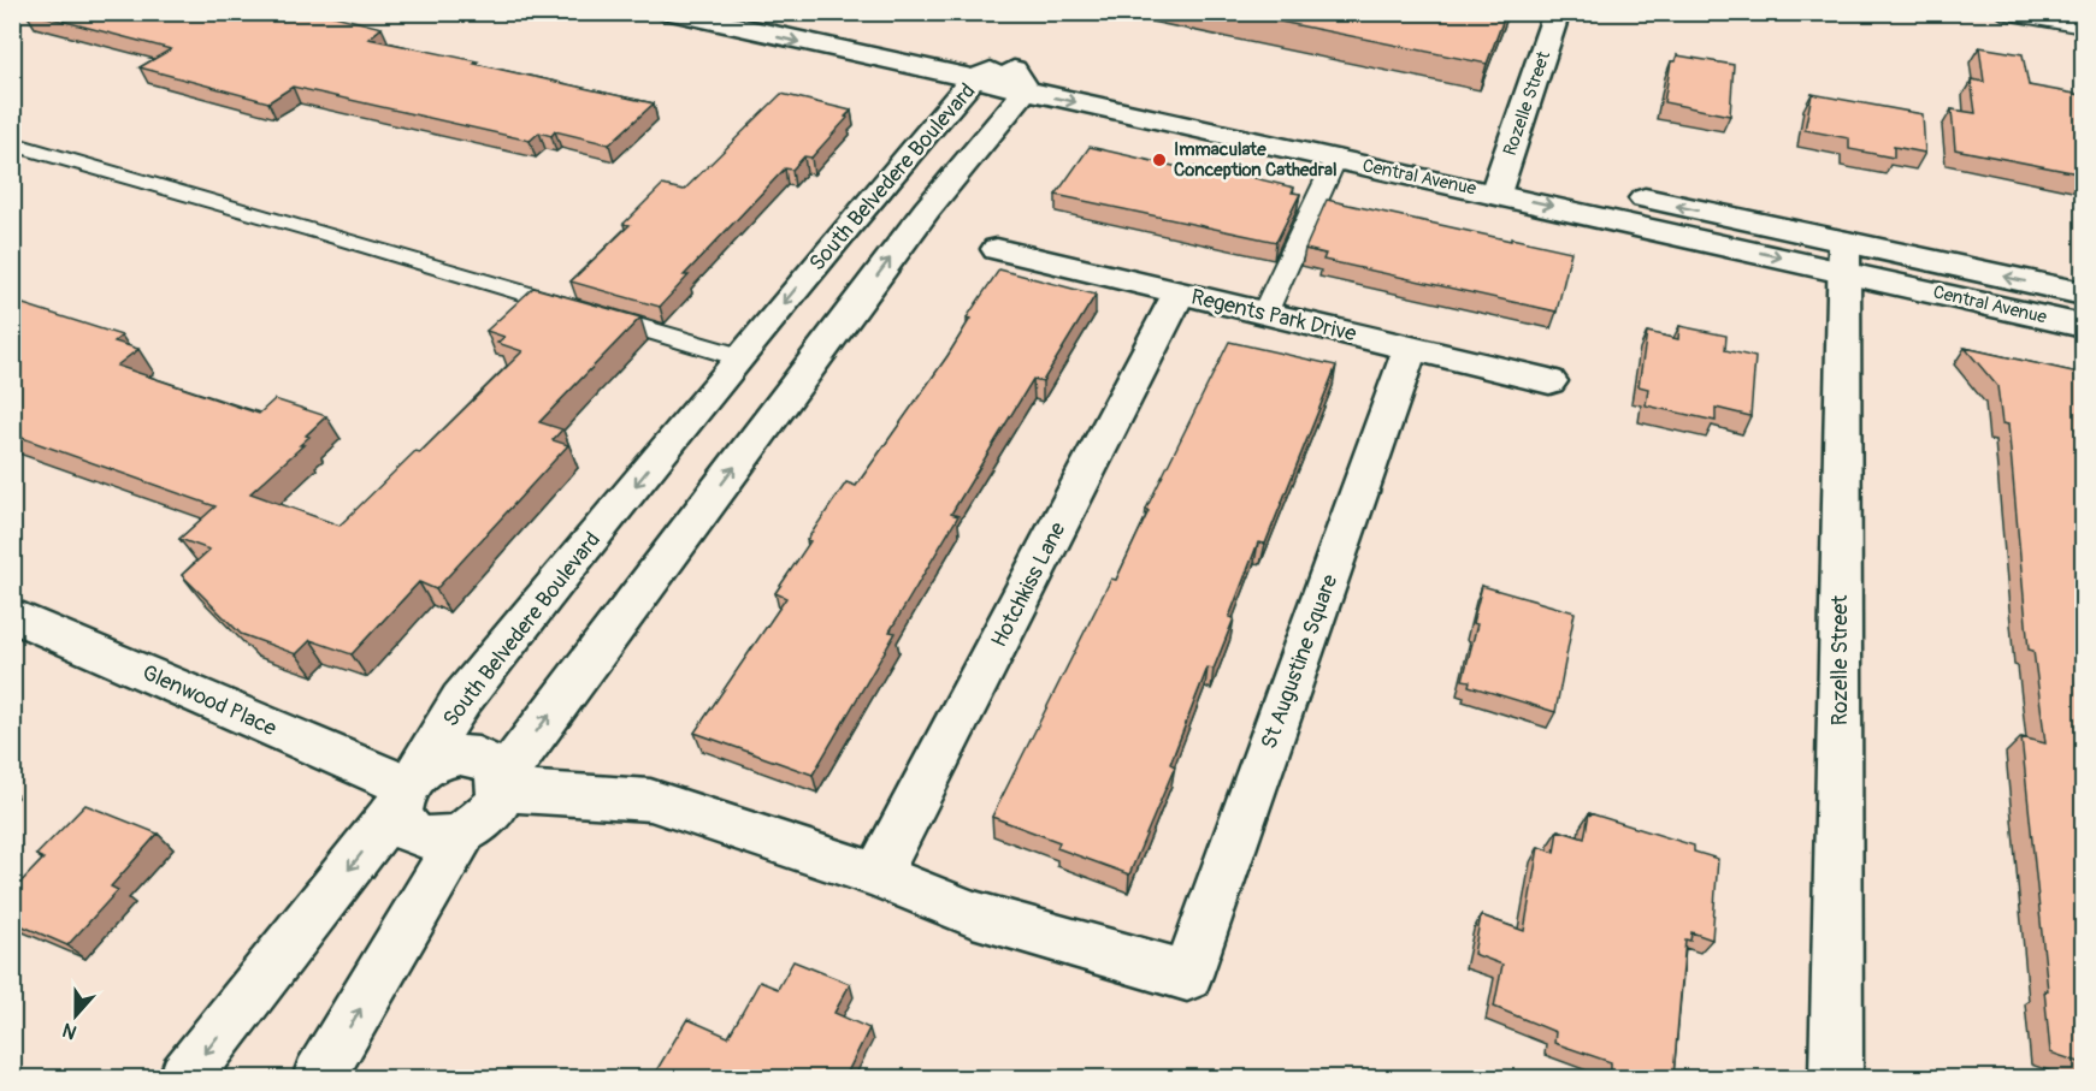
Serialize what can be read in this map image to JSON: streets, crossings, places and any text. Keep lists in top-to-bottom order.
{
  "streets": {
    "street": [
      "Rozelle Street",
      "South Belvedere Boulevard",
      "Central Avenue",
      "Regents Park Drive",
      "Hotchkiss Lane",
      "St Augustine Square",
      "Glenwood Place"
    ]
  },
  "crossings": [
    ["Rozelle Street", "Central Avenue"],
    ["South Belvedere Boulevard", "Central Avenue"],
    ["South Belvedere Boulevard", "Glenwood Place"],
    ["Regents Park Drive", "Hotchkiss Lane"],
    ["Regents Park Drive", "St Augustine Square"],
    ["Hotchkiss Lane", "St Augustine Square"]
  ],
  "places": ["Immaculate Conception Cathedral"],
  "north": "bottom"
}
